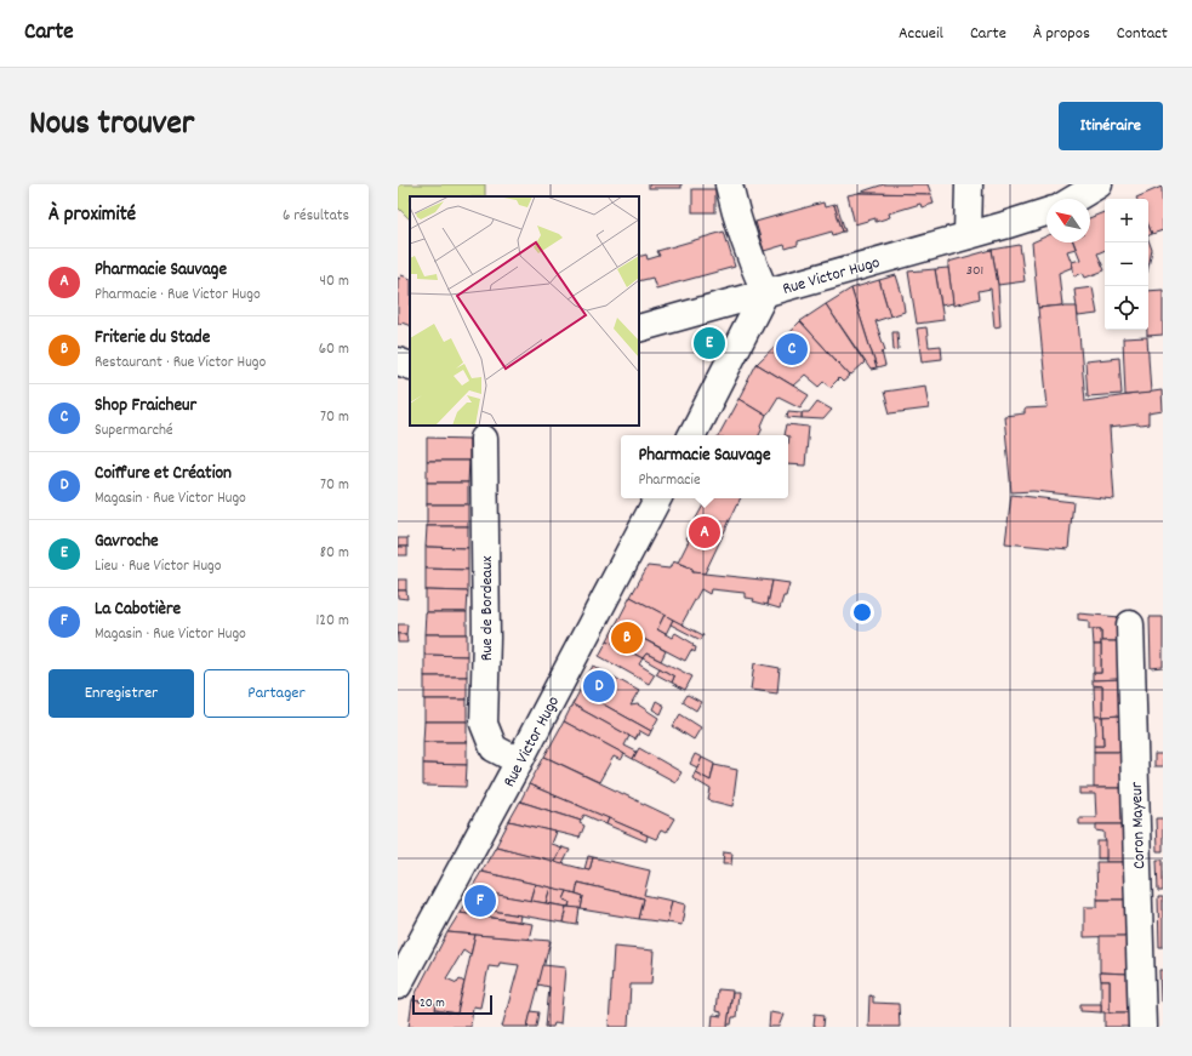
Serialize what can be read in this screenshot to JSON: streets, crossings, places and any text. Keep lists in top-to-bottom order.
{
  "streets": {
    "street": ["Rue Victor Hugo", "Rue de Bordeaux", "Coron Mayeur"]
  },
  "crossings": [
    ["Rue Victor Hugo", "Rue de Bordeaux"]
  ],
  "house_numbers": ["301"],
  "scale_bar": "20 m",
  "north": "top left",
  "page": {
    "header": "Carte",
    "nav": [
      "Accueil",
      "Carte",
      "À propos",
      "Contact"
    ],
    "title": "Nous trouver",
    "buttons": [
      "Itinéraire",
      ["Enregistrer", "Partager"]
    ],
    "heading": ["À proximité", "6 résultats"],
    "map_buttons": ["+", "−"],
    "list": [
      {
        "mark": "A",
        "name": "Pharmacie Sauvage",
        "note": "Pharmacie · Rue Victor Hugo",
        "value": "40 m"
      },
      {
        "mark": "B",
        "name": "Friterie du Stade",
        "note": "Restaurant · Rue Victor Hugo",
        "value": "60 m"
      },
      {
        "mark": "C",
        "name": "Shop Fraicheur",
        "note": "Supermarché",
        "value": "70 m"
      },
      {
        "mark": "D",
        "name": "Coiffure et Création",
        "note": "Magasin · Rue Victor Hugo",
        "value": "70 m"
      },
      {
        "mark": "E",
        "name": "Gavroche",
        "note": "Lieu · Rue Victor Hugo",
        "value": "80 m"
      },
      {
        "mark": "F",
        "name": "La Cabotière",
        "note": "Magasin · Rue Victor Hugo",
        "value": "120 m"
      }
    ],
    "pins": [
      "E",
      "C",
      "A",
      "B",
      "D",
      "F"
    ],
    "popup": ["Pharmacie Sauvage", "Pharmacie"],
    "scale": "20 m"
  }
}
